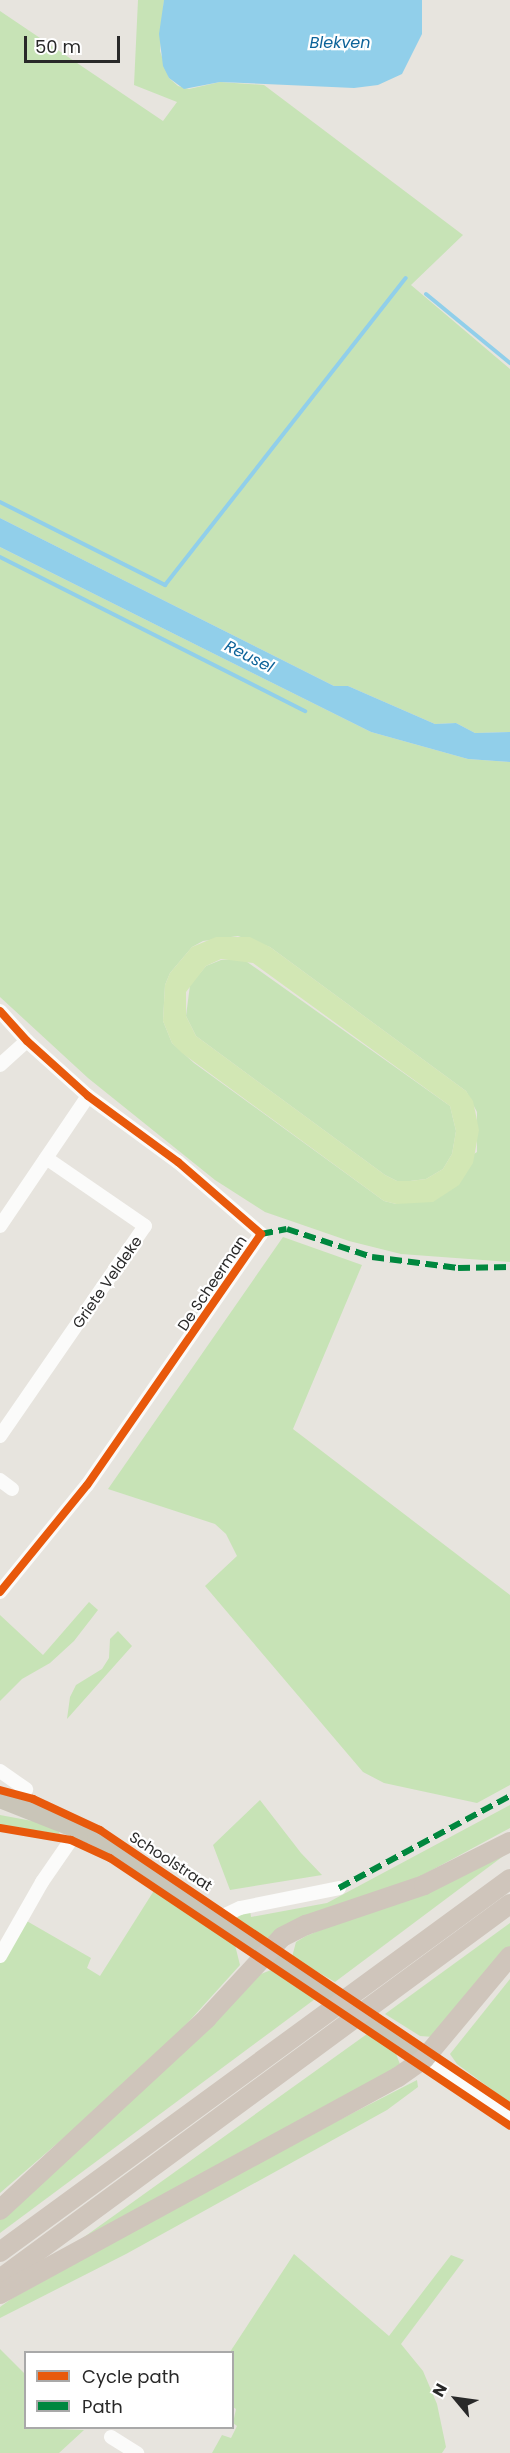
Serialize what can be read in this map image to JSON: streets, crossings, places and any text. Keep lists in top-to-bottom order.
{
  "streets": {
    "main road": ["Schoolstraat"],
    "street": ["Griete Veldeke", "De Scheerman"]
  },
  "water": ["Blekven", "Reusel"],
  "legend": ["Cycle path", "Path"],
  "scale_bar": "50 m",
  "north": "top left"
}
